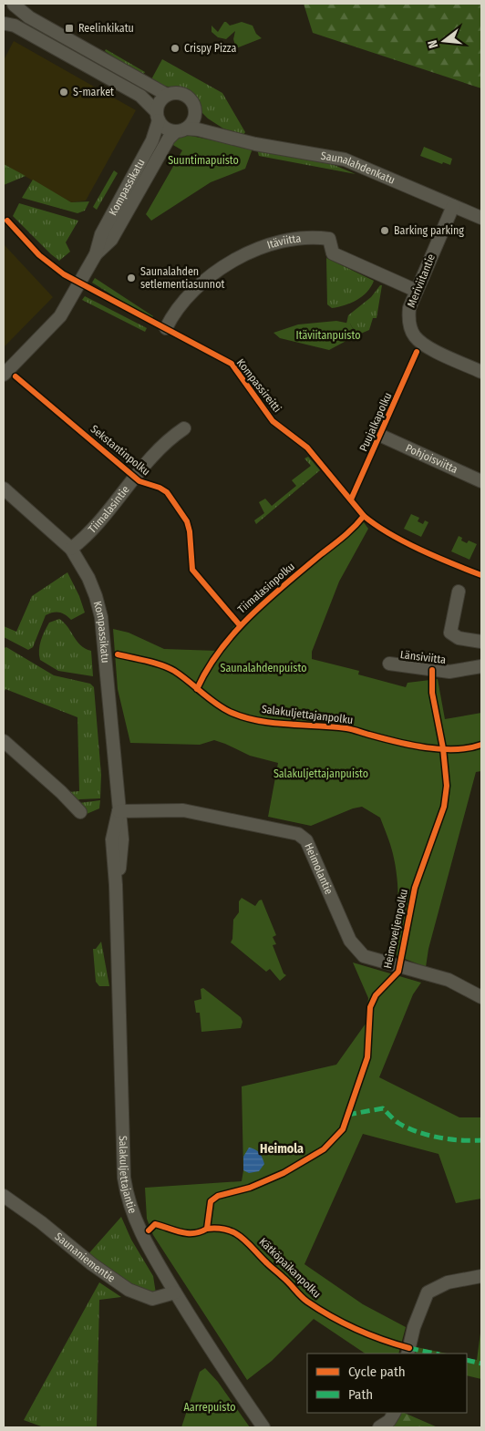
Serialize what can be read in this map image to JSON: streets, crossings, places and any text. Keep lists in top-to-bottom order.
{
  "streets": {
    "street": [
      "Saunalahdenkatu",
      "Kompassikatu",
      "Itäviitta",
      "Meriviitantie",
      "Pohjoisviitta",
      "Tiimalasintie",
      "Länsiviitta",
      "Heimolantie",
      "Salakuljettajantie",
      "Saunaniementie"
    ],
    "cycle path": [
      "Kompassireitti",
      "Puujalkapolku",
      "Sekstantinpolku",
      "Tiimalasinpolku",
      "Salakuljettajanpolku",
      "Heimoveljenpolku",
      "Kätköpaikanpolku"
    ]
  },
  "crossings": [
    ["Saunalahdenkatu", "Kompassikatu"],
    ["Saunalahdenkatu", "Meriviitantie"],
    ["Kompassikatu", "Tiimalasintie"],
    ["Kompassikatu", "Heimolantie"],
    ["Kompassikatu", "Salakuljettajantie"],
    ["Itäviitta", "Meriviitantie"],
    ["Heimolantie", "Salakuljettajantie"],
    ["Salakuljettajantie", "Saunaniementie"]
  ],
  "districts": ["Heimola"],
  "parks": [
    "Suuntimapuisto",
    "Itäviitanpuisto",
    "Saunalahdenpuisto",
    "Salakuljettajanpuisto",
    "Aarrepuisto"
  ],
  "places": {
    "transit": ["Reelinkikatu"],
    "other": [
      "Crispy Pizza",
      "S-market",
      "Barking parking",
      "Saunalahden setlementiasunnot"
    ]
  },
  "legend": ["Cycle path", "Path"],
  "north": "left"
}
